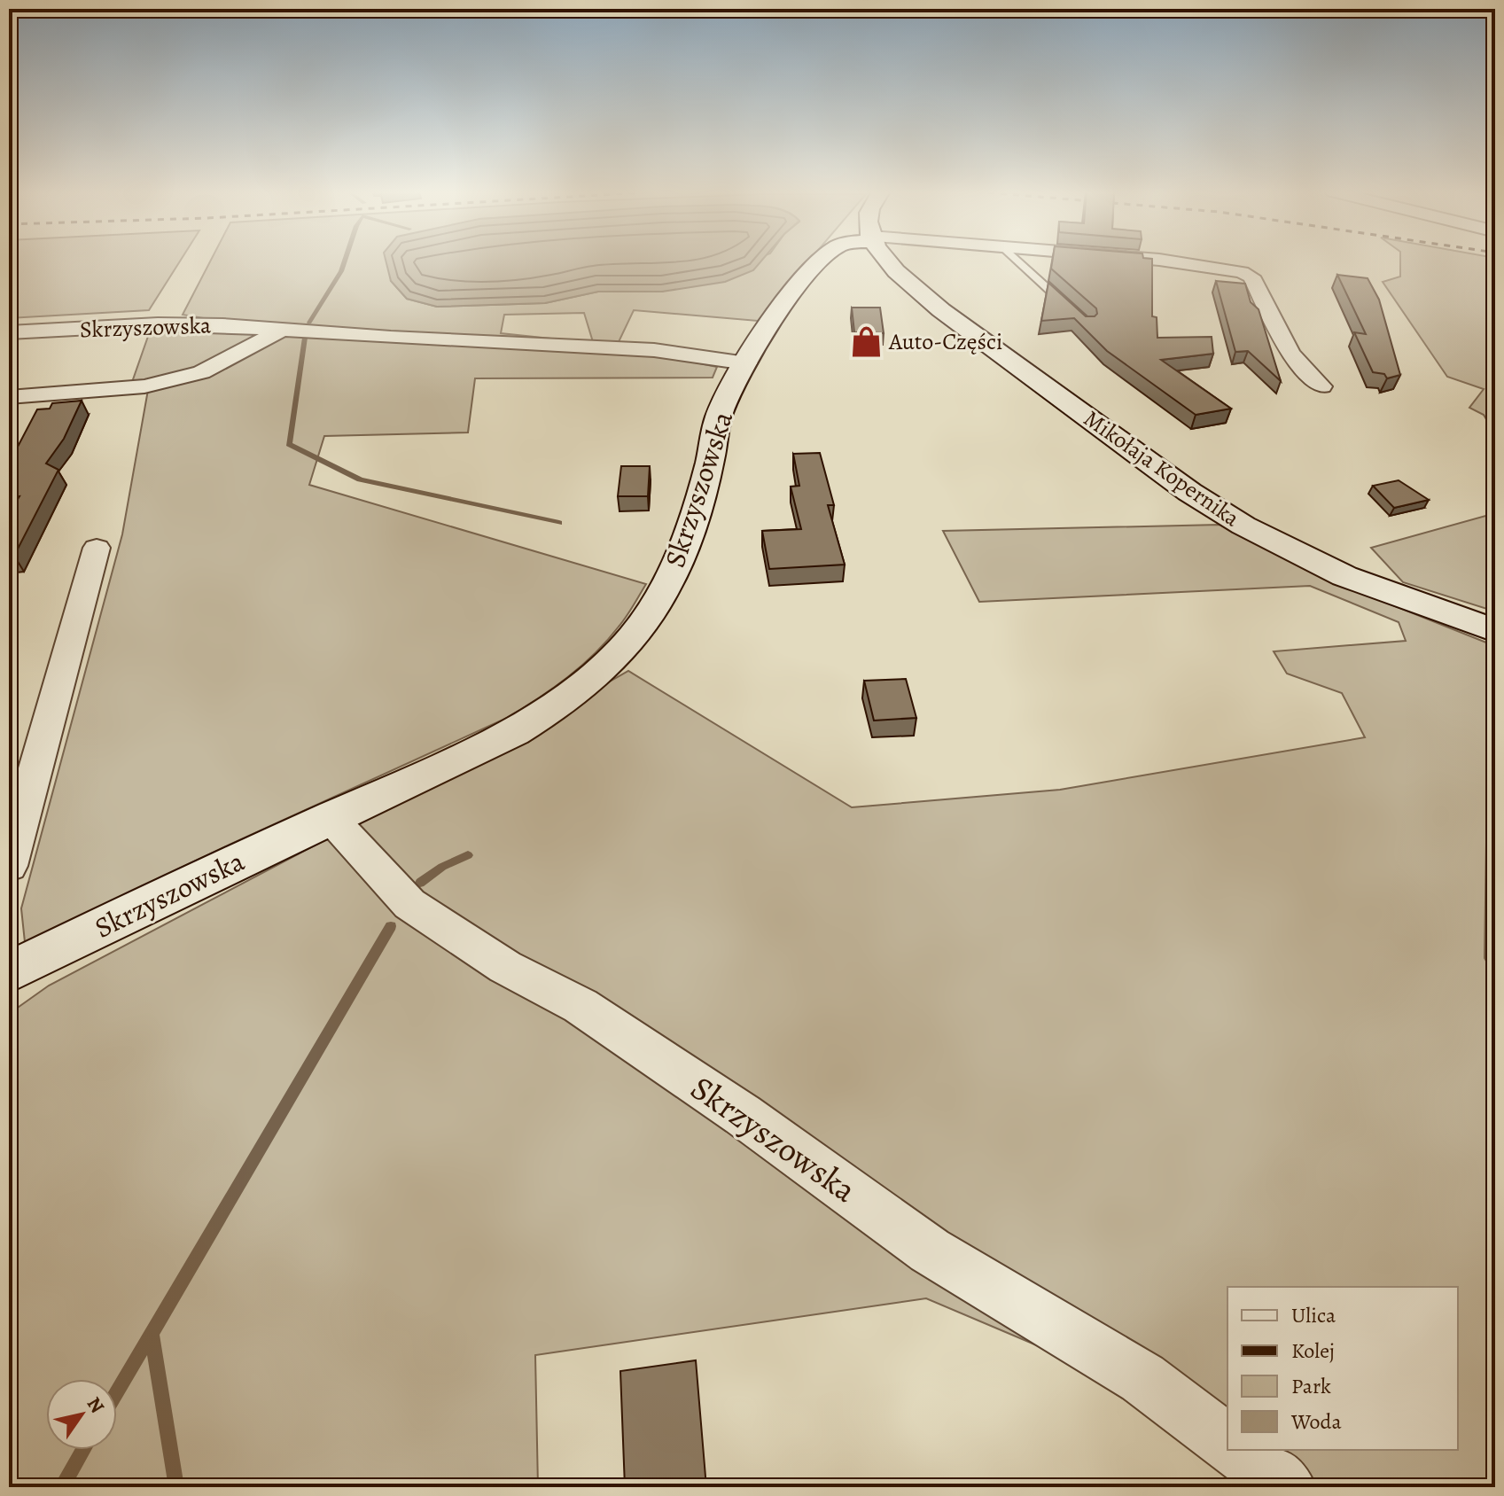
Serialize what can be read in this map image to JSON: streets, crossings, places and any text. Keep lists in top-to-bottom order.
{
  "streets": {
    "street": ["Skrzyszowska", "Mikołaja Kopernika"]
  },
  "places": {
    "shop": ["Auto-Części"]
  },
  "legend": [
    "Ulica",
    "Kolej",
    "Park",
    "Woda"
  ],
  "north": "top right"
}
